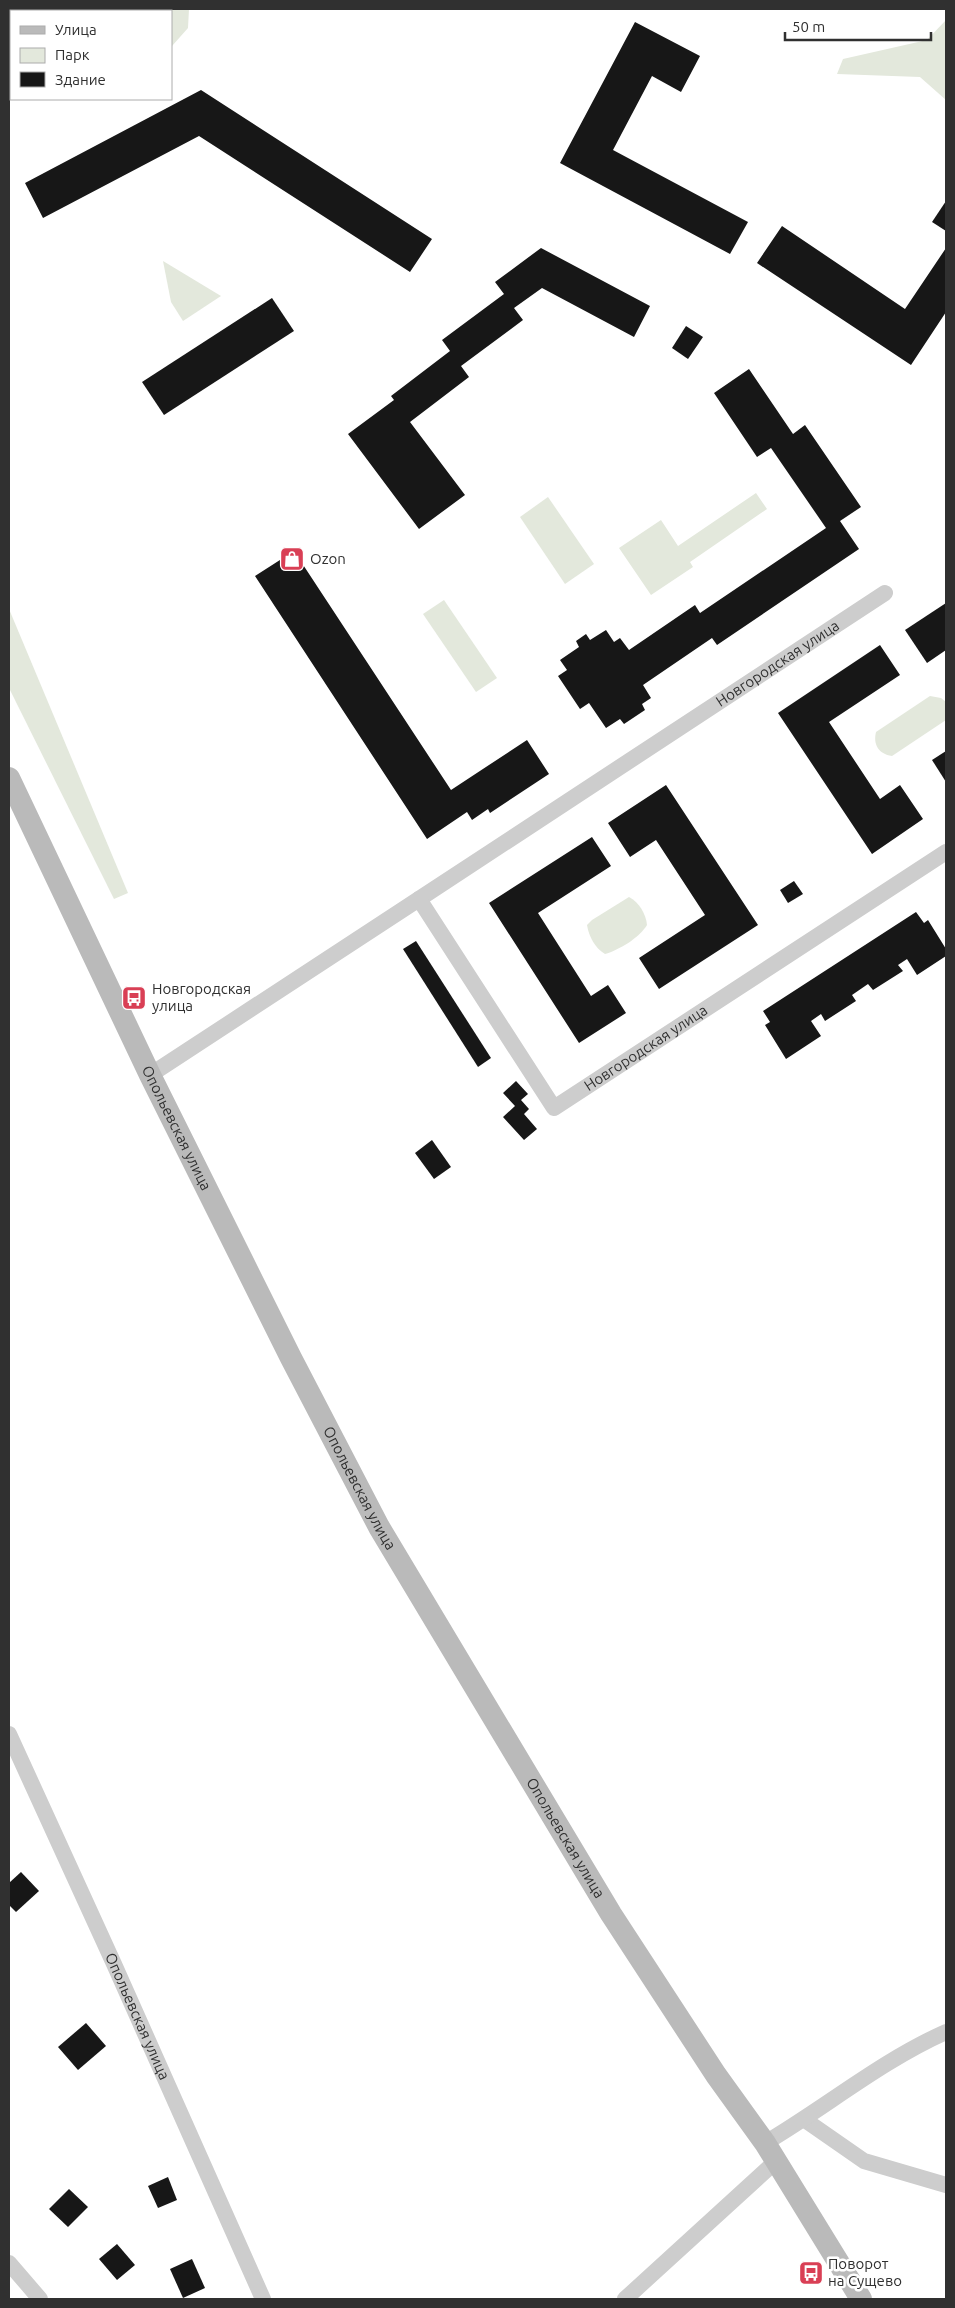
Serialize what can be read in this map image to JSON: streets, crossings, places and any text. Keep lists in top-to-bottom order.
{
  "streets": {
    "street": ["Новгородская улица", "Опольевская улица"]
  },
  "crossings": [
    ["Новгородская улица", "Опольевская улица"]
  ],
  "places": {
    "shop": ["Ozon"],
    "bus stop": ["Новгородская улица", "Поворот на Сущево"]
  },
  "legend": ["Улица", "Парк", "Здание"],
  "scale_bar": "50 m"
}
